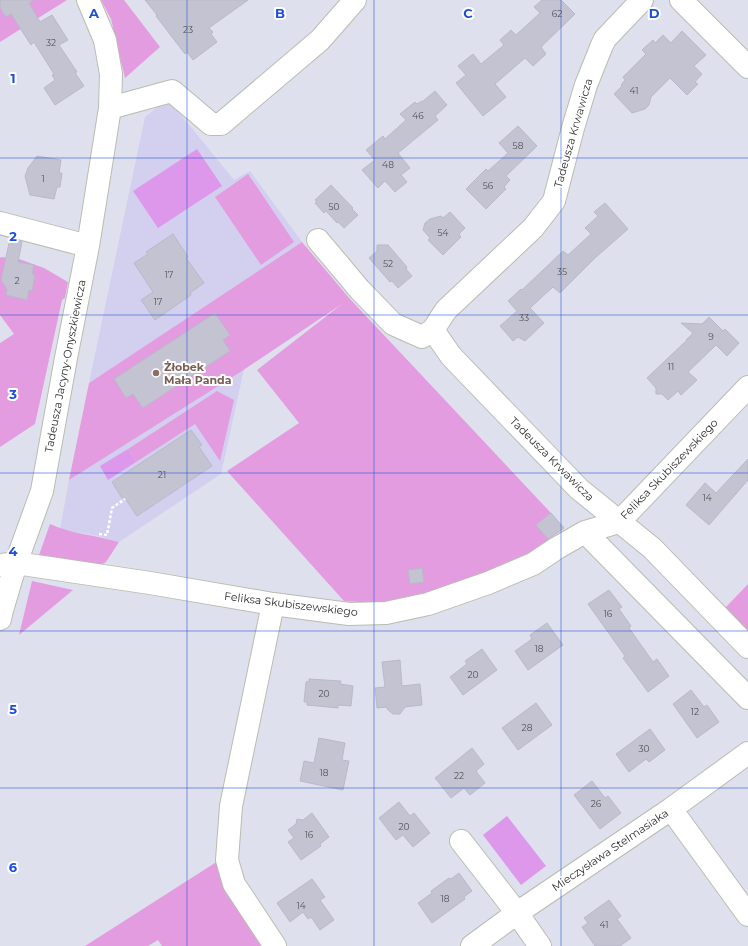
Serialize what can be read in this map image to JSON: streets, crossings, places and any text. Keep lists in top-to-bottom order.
{
  "streets": {
    "street": [
      "Tadeusza Krwawicza",
      "Tadeusza Jacyny-Onyszkiewicza",
      "Feliksa Skubiszewskiego",
      "Mieczysława Stelmasiaka"
    ]
  },
  "crossings": [
    ["Tadeusza Krwawicza", "Feliksa Skubiszewskiego"],
    ["Tadeusza Jacyny-Onyszkiewicza", "Feliksa Skubiszewskiego"]
  ],
  "places": ["Żłobek Mała Panda"],
  "house_numbers": [
    "62",
    "23",
    "32",
    "41",
    "46",
    "58",
    "48",
    "1",
    "56",
    "50",
    "54",
    "52",
    "35",
    "17",
    "2",
    "17",
    "33",
    "9",
    "11",
    "21",
    "14",
    "16",
    "18",
    "20",
    "20",
    "12",
    "28",
    "30",
    "18",
    "22",
    "26",
    "20",
    "16",
    "18",
    "14",
    "41"
  ],
  "grid": {
    "columns": [
      "A",
      "B",
      "C",
      "D"
    ],
    "rows": [
      "1",
      "2",
      "3",
      "4",
      "5",
      "6"
    ]
  }
}
